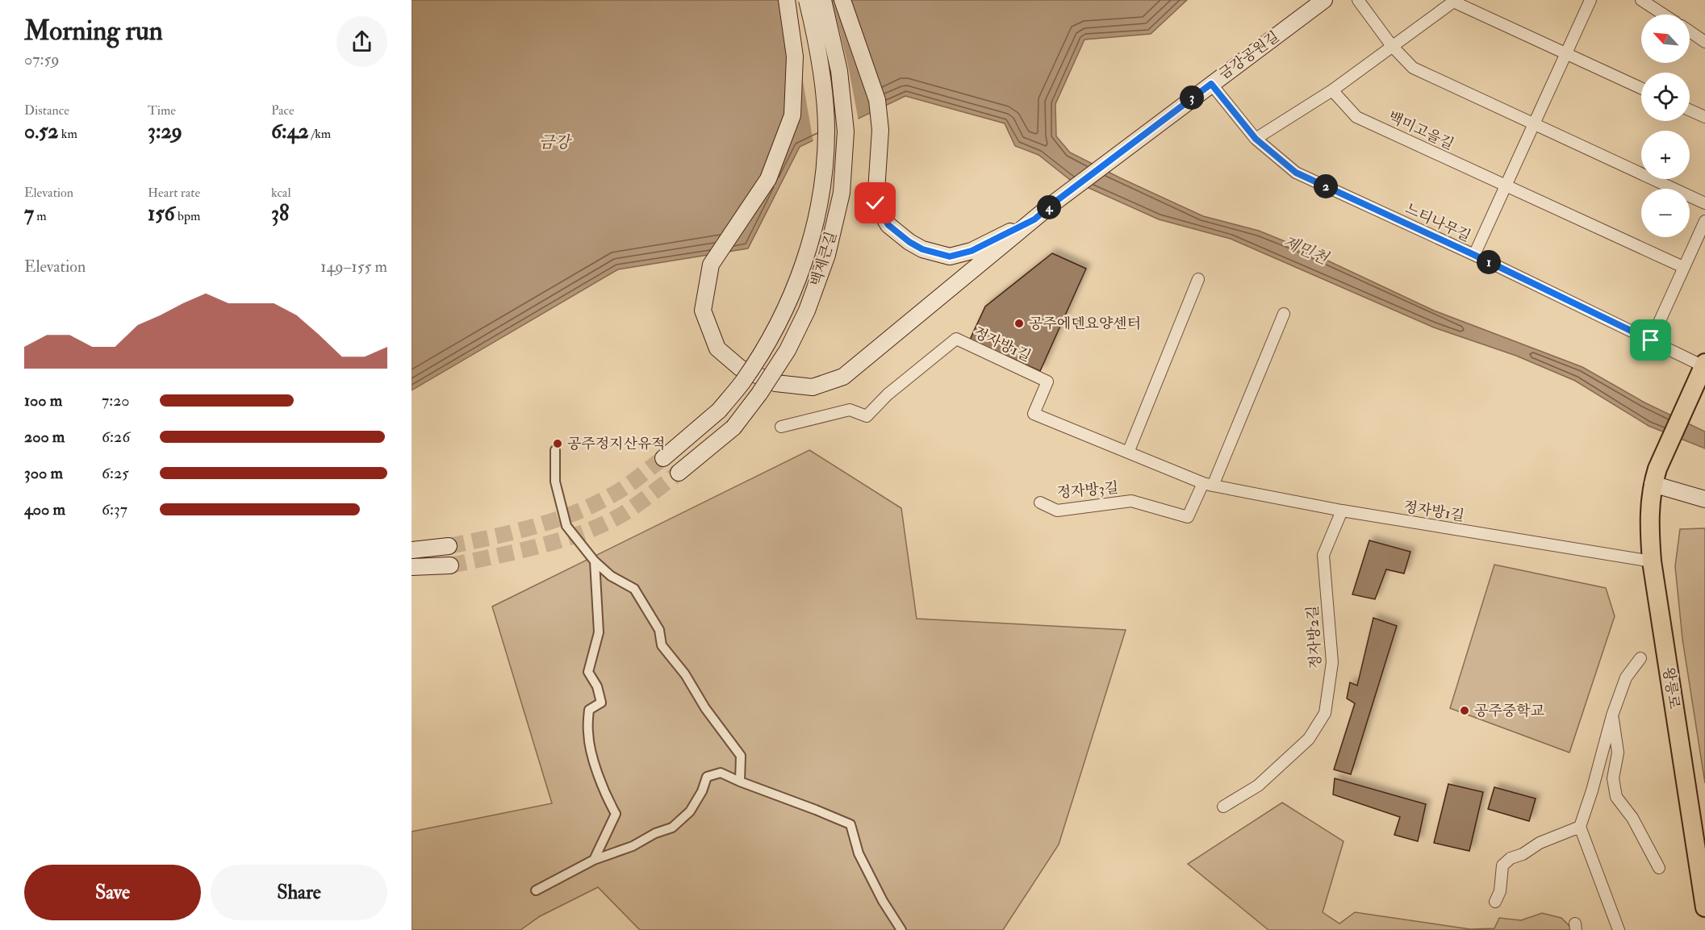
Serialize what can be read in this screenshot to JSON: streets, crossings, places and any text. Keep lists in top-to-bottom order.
{
  "streets": {
    "main road": ["금강공원길", "백제큰길", "왕릉로"],
    "street": [
      "백미고을길",
      "느티나무길",
      "정자방1길",
      "정자방3길",
      "정자방2길"
    ]
  },
  "crossings": [
    ["금강공원길", "느티나무길"],
    ["느티나무길", "왕릉로"],
    ["정자방1길", "정자방3길"],
    ["정자방1길", "정자방2길"],
    ["정자방1길", "왕릉로"]
  ],
  "water": ["금강", "제민천"],
  "places": ["공주에덴요양센터", "공주정지산유적", "공주중학교"],
  "north": "top left",
  "page": {
    "heading": ["Morning run", "07:59"],
    "map_buttons": ["+", "−"],
    "stats": [
      ["Distance", "0.52 km"],
      ["Time", "3:29"],
      ["Pace", "6:42 /km"],
      ["Elevation", "7 m"],
      ["Heart rate", "156 bpm"],
      ["kcal", "38"]
    ],
    "pins": [
      "3",
      "2",
      "4",
      "1"
    ],
    "chart": ["Elevation", "149–155 m"],
    "list": [
      {
        "name": "100 m",
        "note": "7:20"
      },
      {
        "name": "200 m",
        "note": "6:26"
      },
      {
        "name": "300 m",
        "note": "6:25"
      },
      {
        "name": "400 m",
        "note": "6:37"
      }
    ],
    "buttons": ["Save", "Share"]
  }
}
